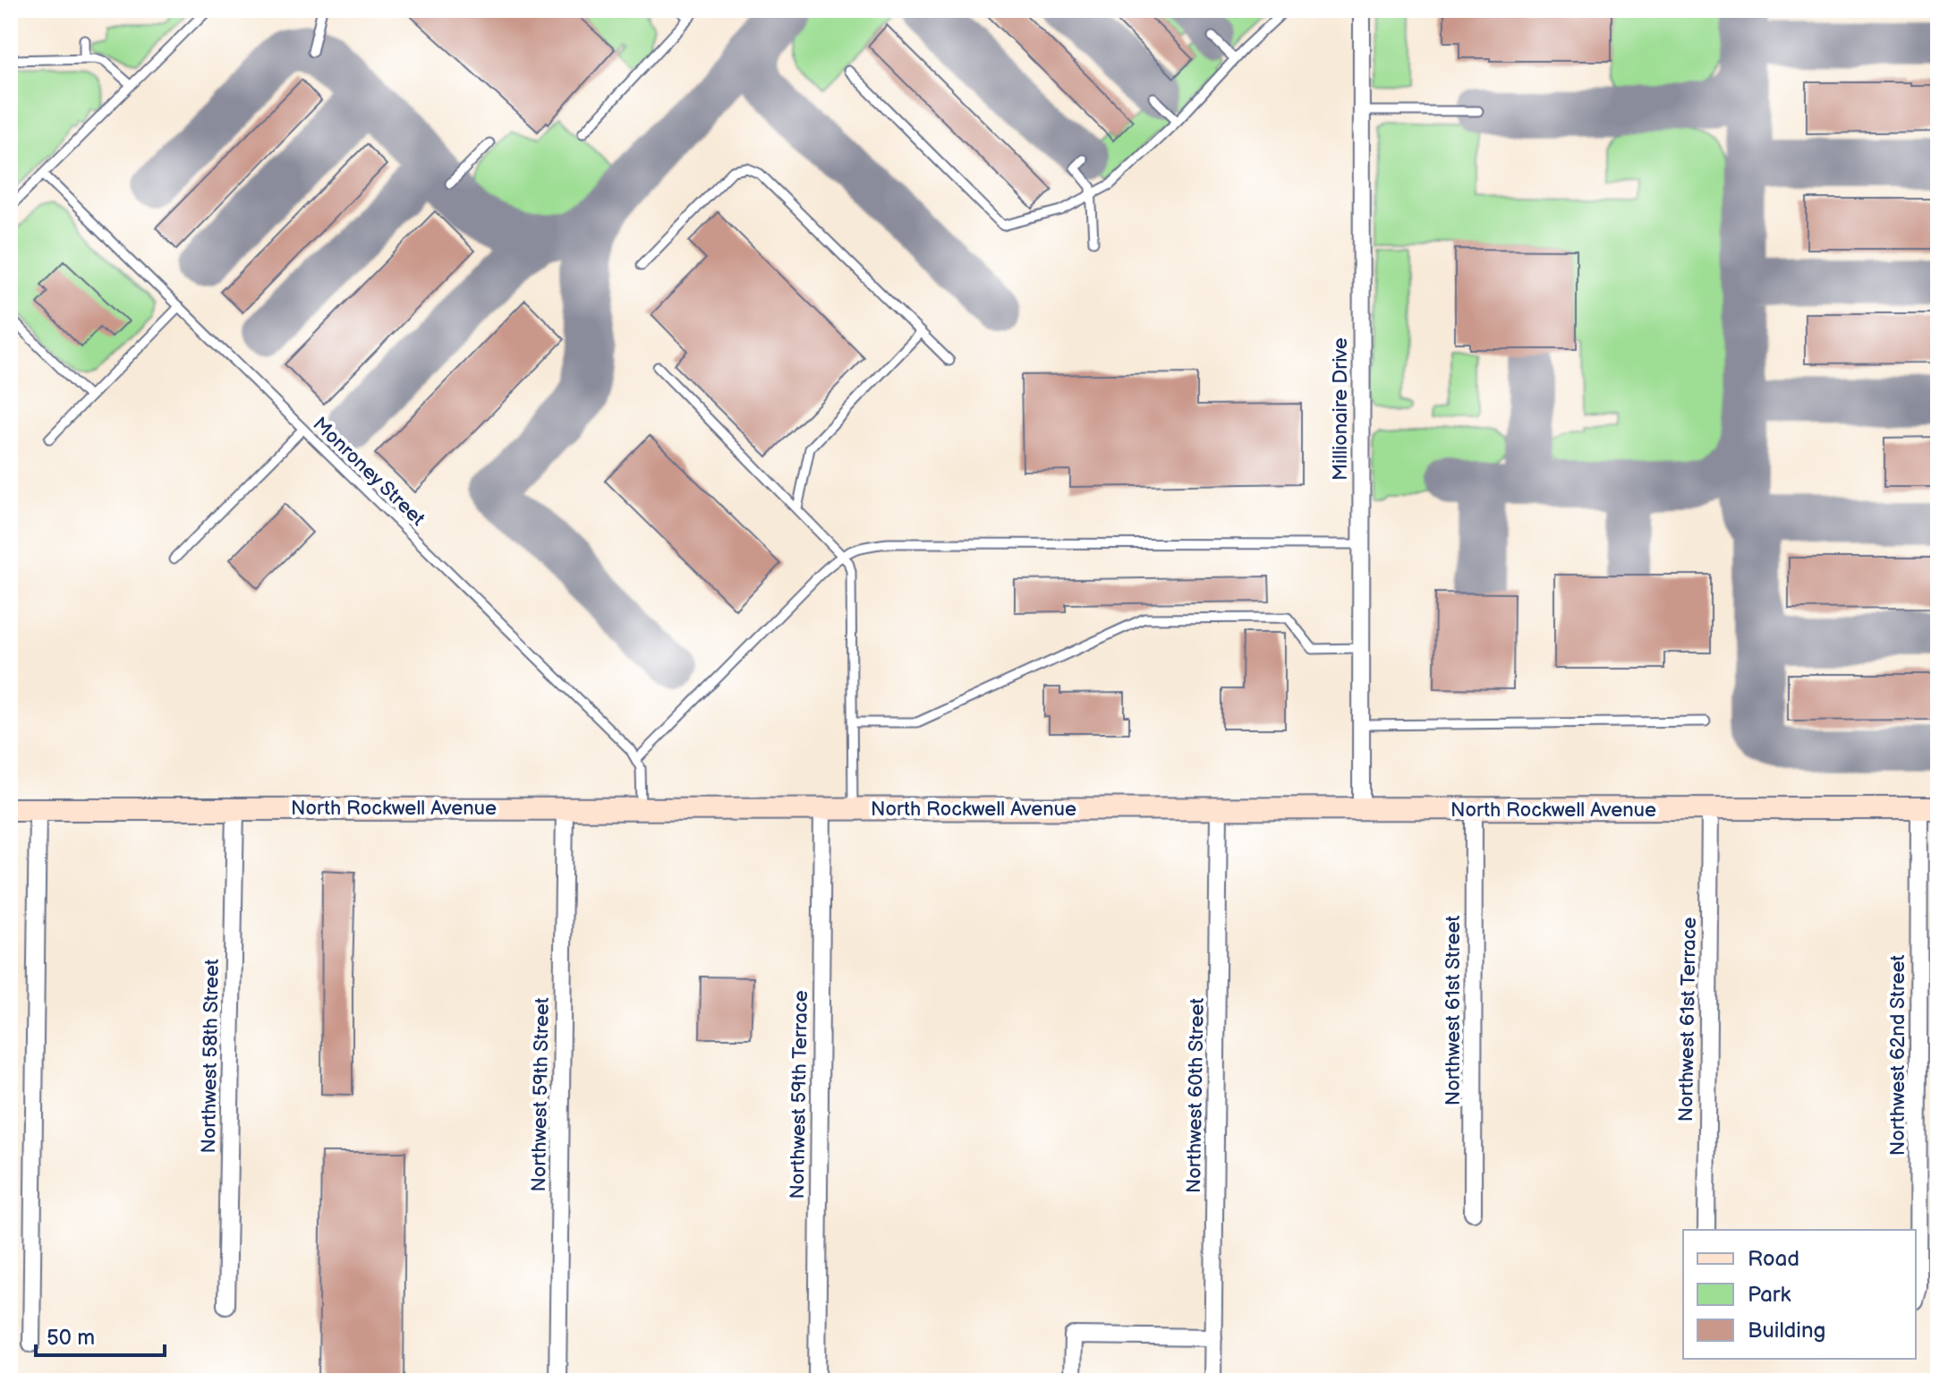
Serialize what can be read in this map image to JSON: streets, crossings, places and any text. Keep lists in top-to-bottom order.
{
  "streets": {
    "main road": ["North Rockwell Avenue"],
    "street": [
      "Millionaire Drive",
      "Northwest 61st Street",
      "Northwest 61st Terrace",
      "Northwest 62nd Street",
      "Northwest 58th Street",
      "Northwest 59th Street",
      "Northwest 59th Terrace",
      "Northwest 60th Street"
    ],
    "lane": ["Monroney Street"]
  },
  "crossings": [
    ["Millionaire Drive", "North Rockwell Avenue"],
    ["North Rockwell Avenue", "Northwest 61st Street"],
    ["North Rockwell Avenue", "Northwest 61st Terrace"],
    ["North Rockwell Avenue", "Northwest 62nd Street"],
    ["North Rockwell Avenue", "Northwest 58th Street"],
    ["North Rockwell Avenue", "Northwest 59th Street"],
    ["North Rockwell Avenue", "Northwest 59th Terrace"],
    ["North Rockwell Avenue", "Northwest 60th Street"]
  ],
  "legend": ["Road", "Park", "Building"],
  "scale_bar": "50 m"
}
